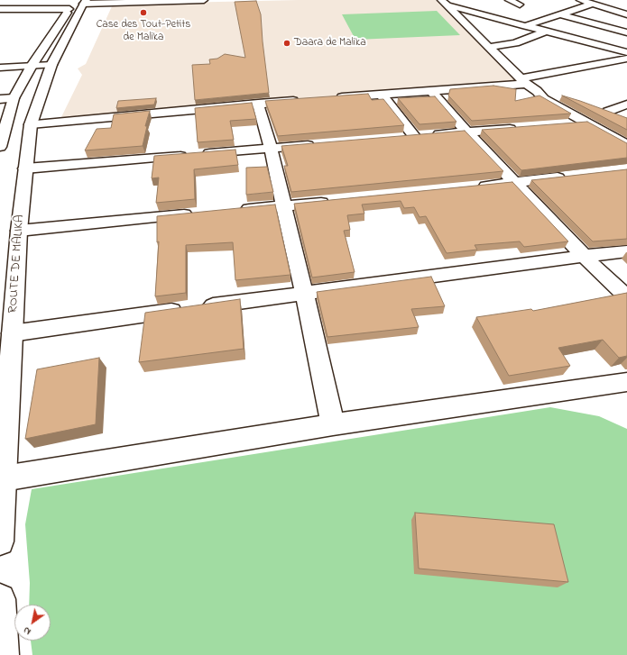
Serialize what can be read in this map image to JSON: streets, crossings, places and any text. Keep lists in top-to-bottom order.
{
  "streets": {
    "street": ["ROUTE DE MALIKA"]
  },
  "places": ["Case des Tout-Petits de Malika", "Daara de Malika"],
  "north": "bottom left"
}
